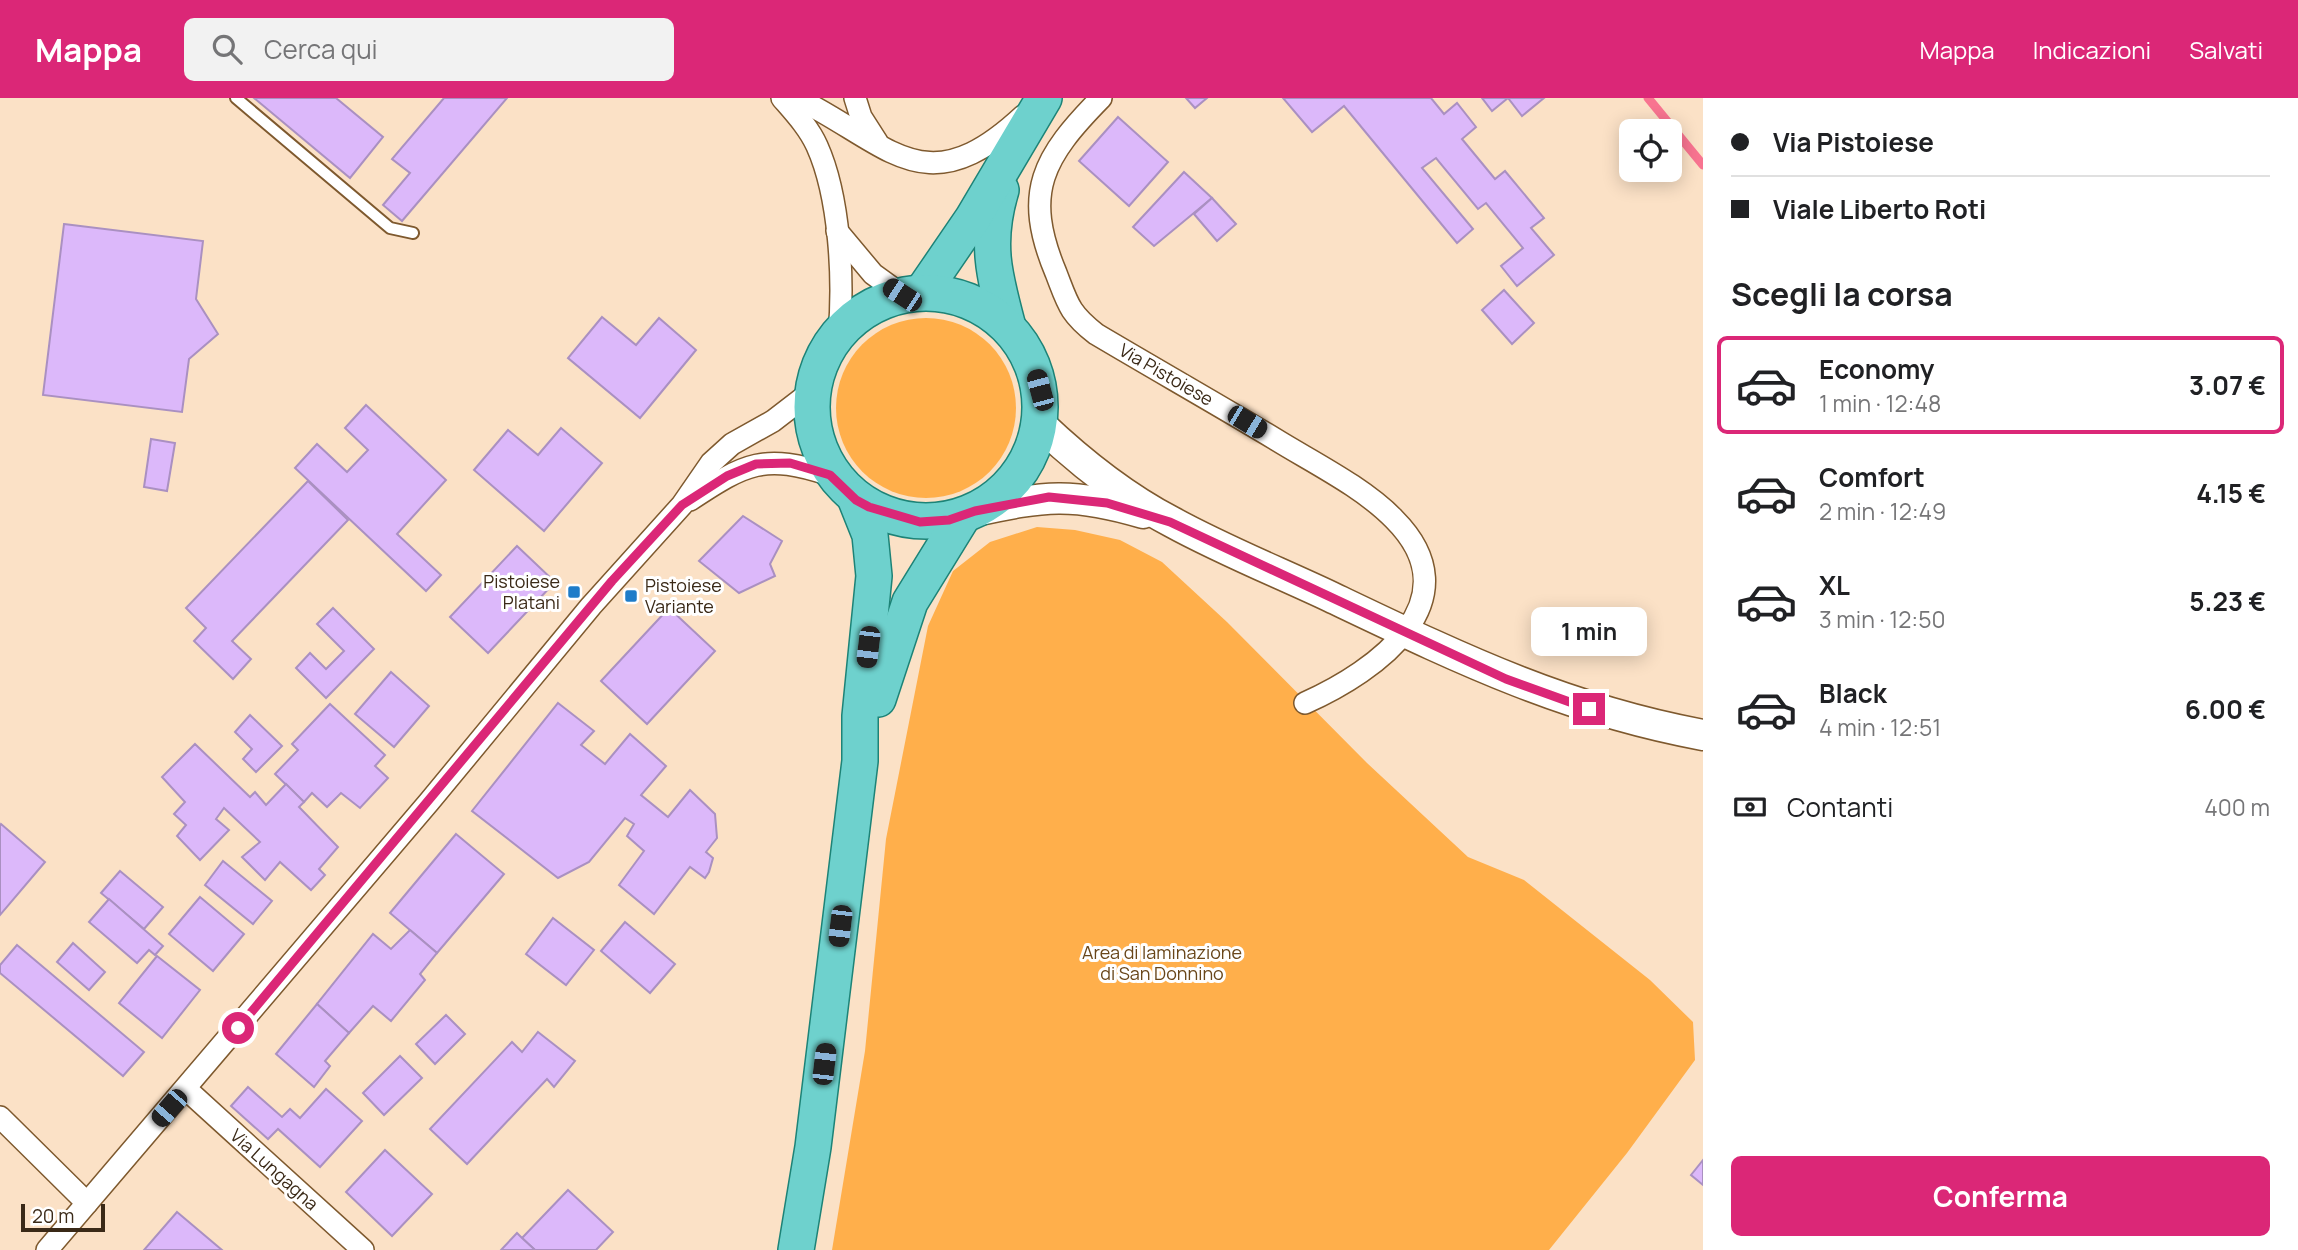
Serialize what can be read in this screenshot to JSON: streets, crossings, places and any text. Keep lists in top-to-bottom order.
{
  "streets": {
    "street": ["Via Pistoiese", "Via Lungagna"]
  },
  "parks": ["Area di laminazione di San Donnino"],
  "places": {
    "transit": ["Pistoiese Platani", "Pistoiese Variante"]
  },
  "scale_bar": "20 m",
  "page": {
    "header": "Mappa",
    "search": "Cerca qui",
    "nav": ["Mappa", "Indicazioni", "Salvati"],
    "banner": ["Via Pistoiese", "Viale Liberto Roti"],
    "heading": "Scegli la corsa",
    "list": [
      {
        "name": "Economy",
        "note": "1 min · 12:48",
        "value": "3.07 €"
      },
      {
        "name": "Comfort",
        "note": "2 min · 12:49",
        "value": "4.15 €"
      },
      {
        "name": "XL",
        "note": "3 min · 12:50",
        "value": "5.23 €"
      },
      {
        "name": "Black",
        "note": "4 min · 12:51",
        "value": "6.00 €"
      }
    ],
    "bubble": "1 min",
    "pay": ["Contanti", "400 m"],
    "buttons": "Conferma",
    "scale": "20 m"
  }
}
